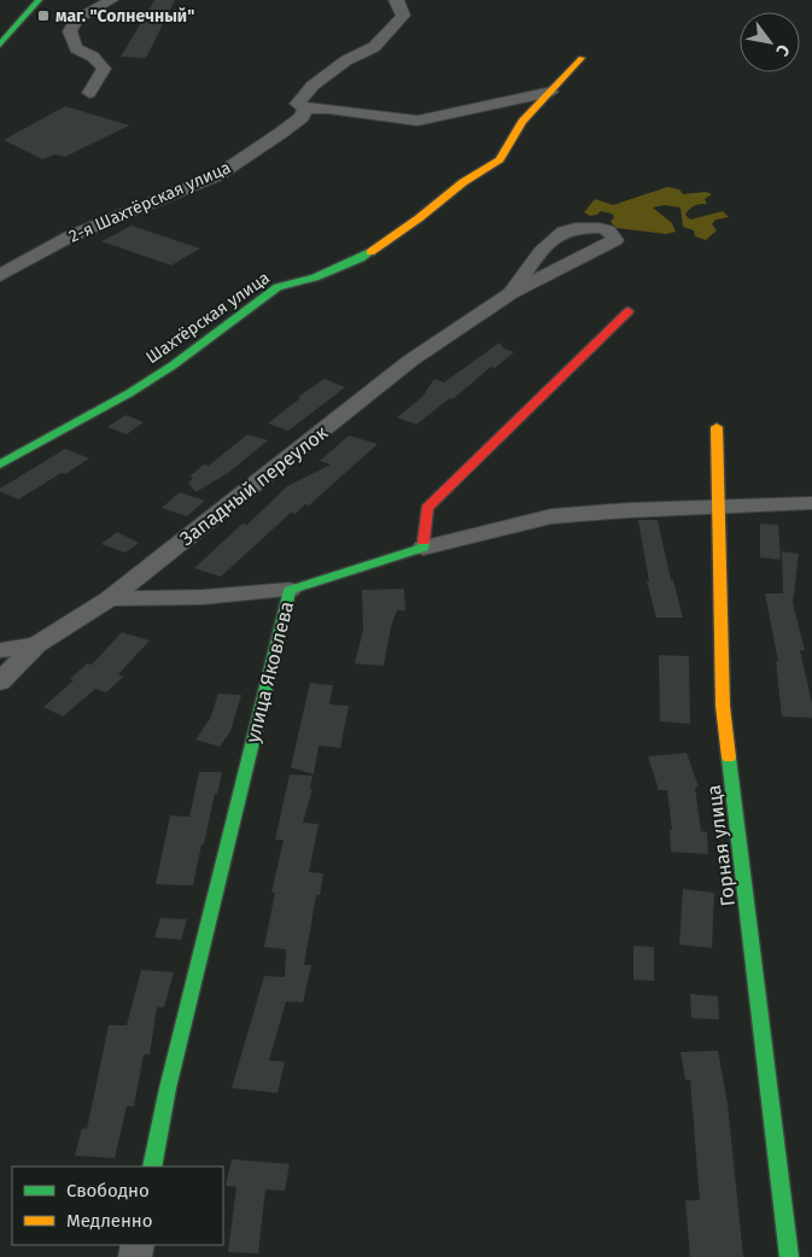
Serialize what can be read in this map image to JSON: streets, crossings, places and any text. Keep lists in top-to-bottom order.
{
  "streets": {
    "street": [
      "2-я Шахтёрская улица",
      "Шахтёрская улица",
      "Западный переулок",
      "улица Яковлева",
      "Горная улица"
    ]
  },
  "places": {
    "transit": ["маг. \"Солнечный\""]
  },
  "legend": ["Свободно", "Медленно"],
  "north": "bottom right"
}
